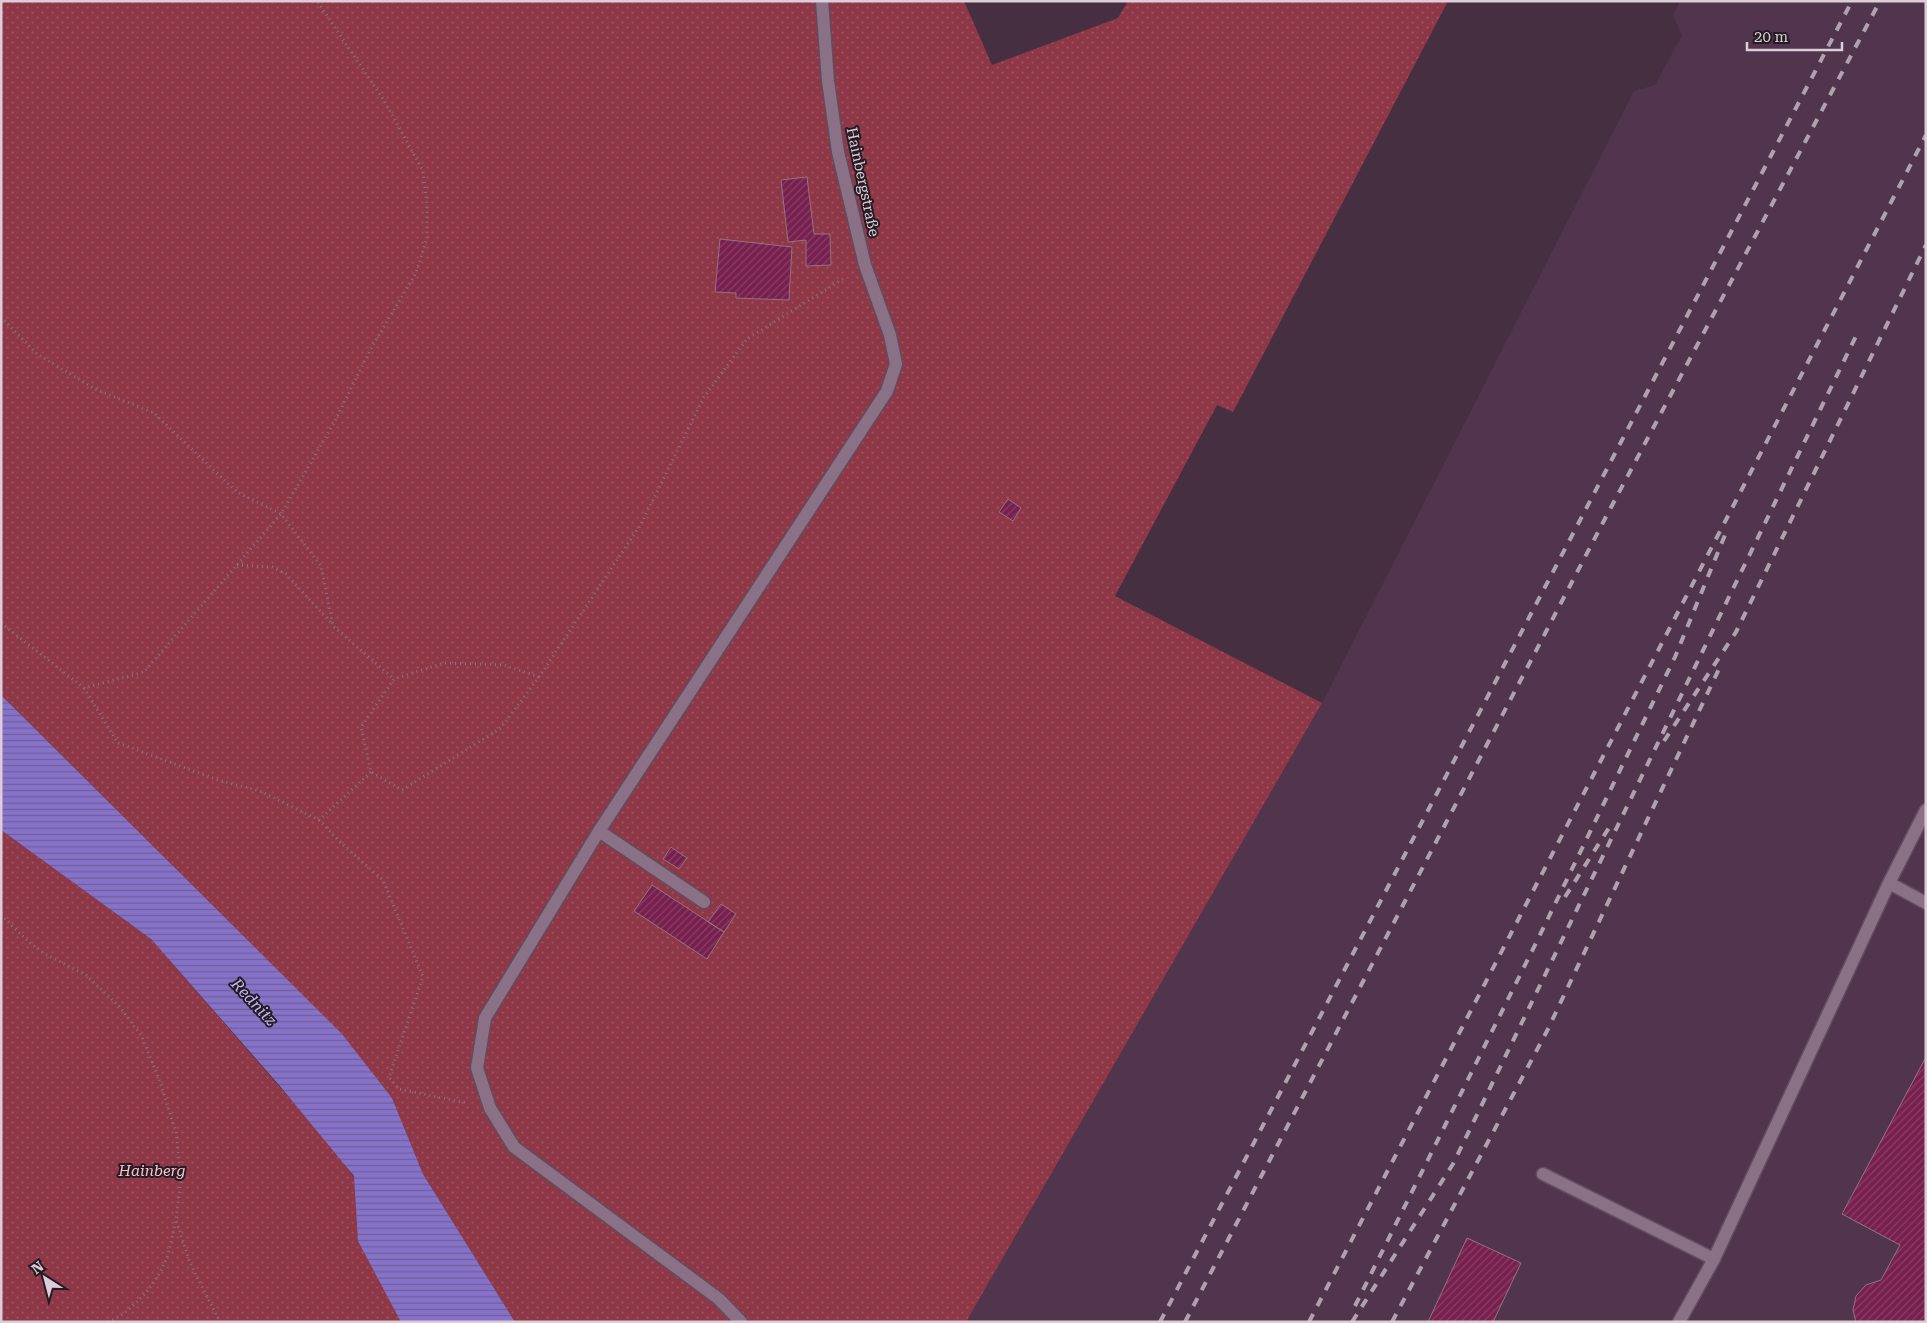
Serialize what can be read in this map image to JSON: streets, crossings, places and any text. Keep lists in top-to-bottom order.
{
  "streets": {
    "lane": ["Hainbergstraße"]
  },
  "water": ["Rednitz"],
  "parks": ["Hainberg"],
  "scale_bar": "20 m",
  "north": "top left"
}
